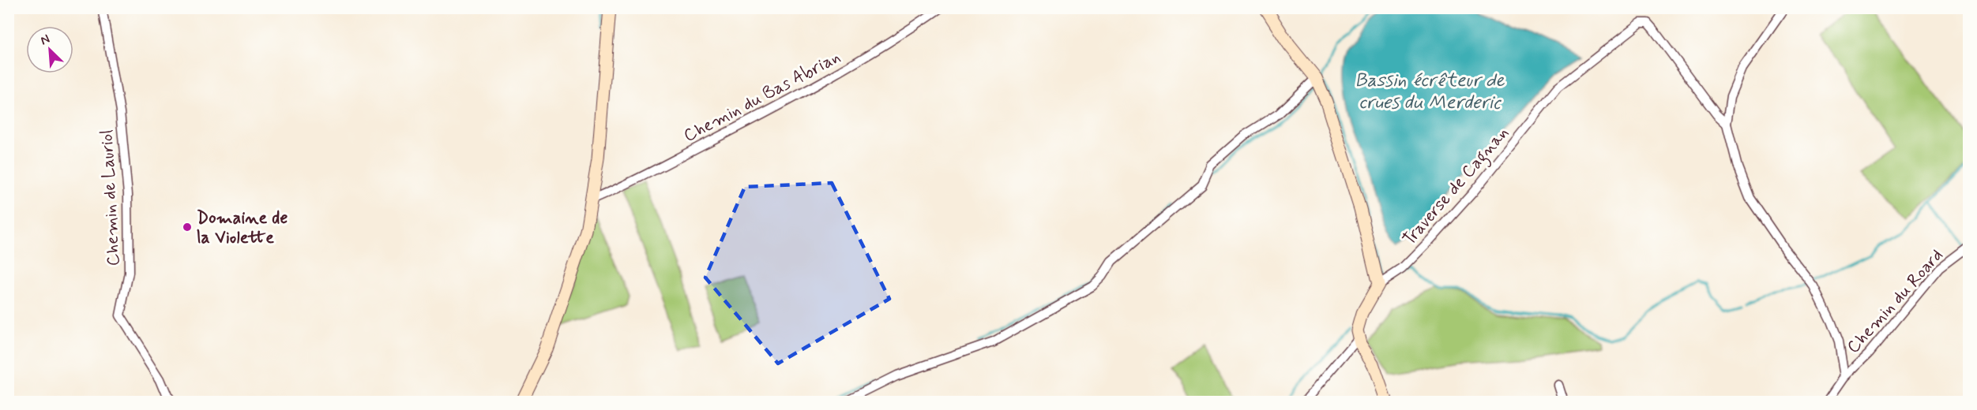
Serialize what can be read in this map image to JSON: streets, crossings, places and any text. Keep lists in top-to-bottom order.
{
  "streets": {
    "street": [
      "Chemin du Bas Abrian",
      "Traverse de Cagnan",
      "Chemin de Lauriol",
      "Chemin du Roard"
    ]
  },
  "water": ["Bassin écrêteur de crues du Merderic"],
  "places": ["Domaine de la Violette"],
  "north": "top left"
}
